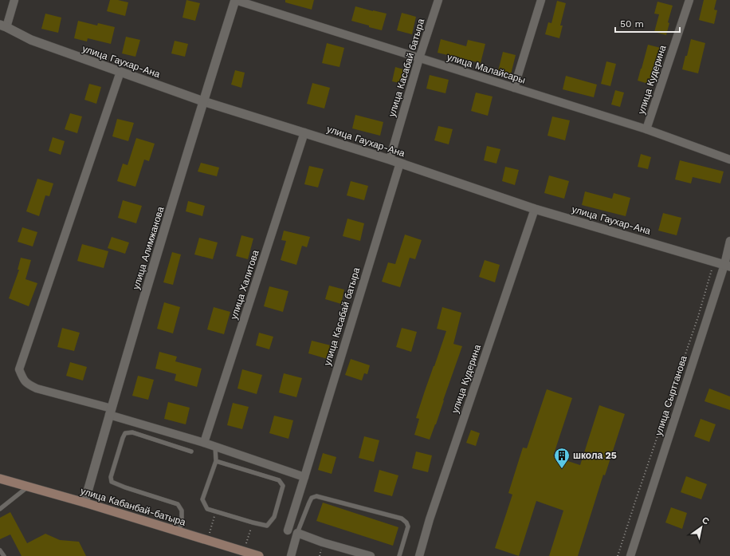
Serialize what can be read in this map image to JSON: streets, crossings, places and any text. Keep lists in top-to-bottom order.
{
  "streets": {
    "main road": ["улица Кабанбай-батыра"],
    "street": [
      "улица Гаухар-Ана",
      "улица Касабай батыра",
      "улица Малайсары",
      "улица Кудерина",
      "улица Алимжанова",
      "улица Халитова",
      "улица Сырттанова"
    ]
  },
  "crossings": [
    ["улица Гаухар-Ана", "улица Касабай батыра"],
    ["улица Гаухар-Ана", "улица Кудерина"],
    ["улица Гаухар-Ана", "улица Алимжанова"],
    ["улица Гаухар-Ана", "улица Халитова"],
    ["улица Гаухар-Ана", "улица Сырттанова"],
    ["улица Касабай батыра", "улица Малайсары"],
    ["улица Малайсары", "улица Кудерина"],
    ["улица Малайсары", "улица Алимжанова"],
    ["улица Алимжанова", "улица Кабанбай-батыра"]
  ],
  "places": {
    "building": ["школа 25"]
  },
  "scale_bar": "50 m",
  "north": "top right"
}
